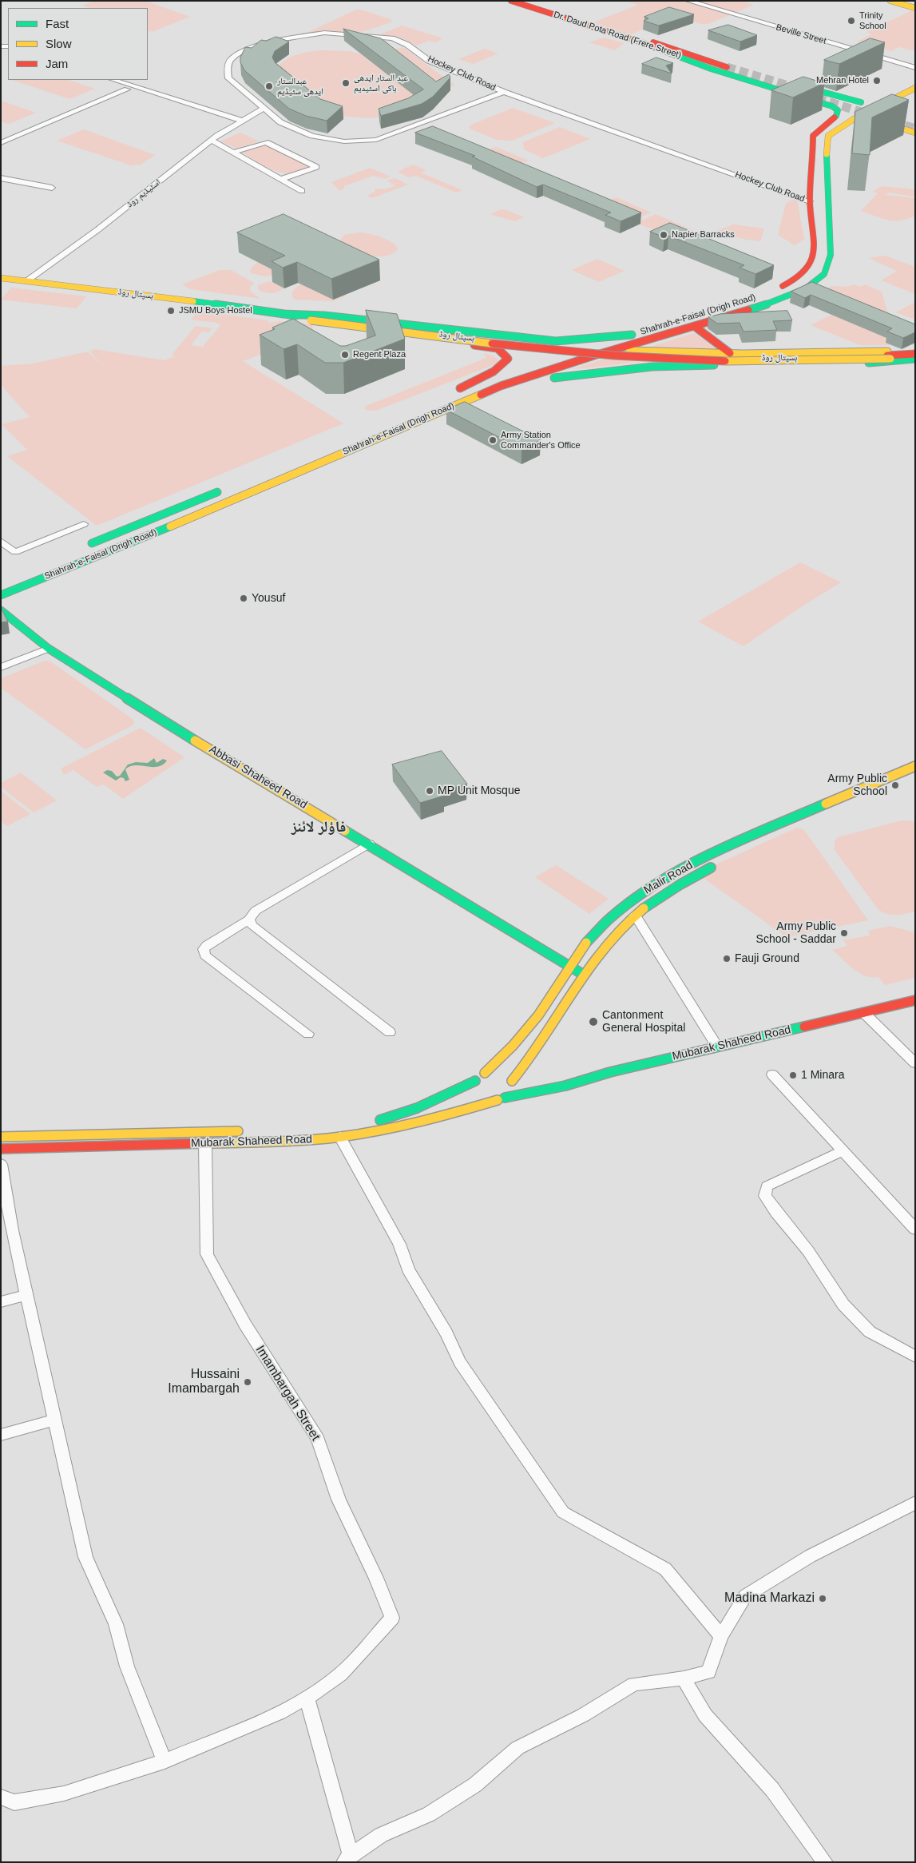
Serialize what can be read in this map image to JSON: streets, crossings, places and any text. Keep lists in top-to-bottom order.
{
  "streets": {
    "main road": [
      "Dr. Daud Pota Road (Frere Street)",
      "ہسپتال روڈ",
      "Shahrah-e-Faisal (Drigh Road)",
      "Abbasi Shaheed Road",
      "Malir Road",
      "Mubarak Shaheed Road"
    ],
    "street": [
      "Beville Street",
      "Hockey Club Road",
      "اسٹیڈیم روڈ",
      "Imambargah Street"
    ]
  },
  "crossings": [
    ["Hockey Club Road", "اسٹیڈیم روڈ"],
    ["اسٹیڈیم روڈ", "ہسپتال روڈ"],
    ["ہسپتال روڈ", "Shahrah-e-Faisal (Drigh Road)"],
    ["Abbasi Shaheed Road", "Malir Road"],
    ["Malir Road", "Mubarak Shaheed Road"],
    ["Mubarak Shaheed Road", "Imambargah Street"]
  ],
  "districts": ["فاؤلر لائنز"],
  "places": [
    "Trinity School",
    "Mehran Hotel",
    "عبد الستار ایدھی ہاکی اسٹیدیم",
    "عبدالستار ایدھی سٹیڈیم",
    "Napier Barracks",
    "JSMU Boys Hostel",
    "Regent Plaza",
    "Army Station Commander's Office",
    "Yousuf",
    "Army Public School",
    "MP Unit Mosque",
    "Army Public School - Saddar",
    "Fauji Ground",
    "Cantonment General Hospital",
    "1 Minara",
    "Hussaini Imambargah",
    "Madina Markazi"
  ],
  "legend": ["Fast", "Slow", "Jam"]
}
